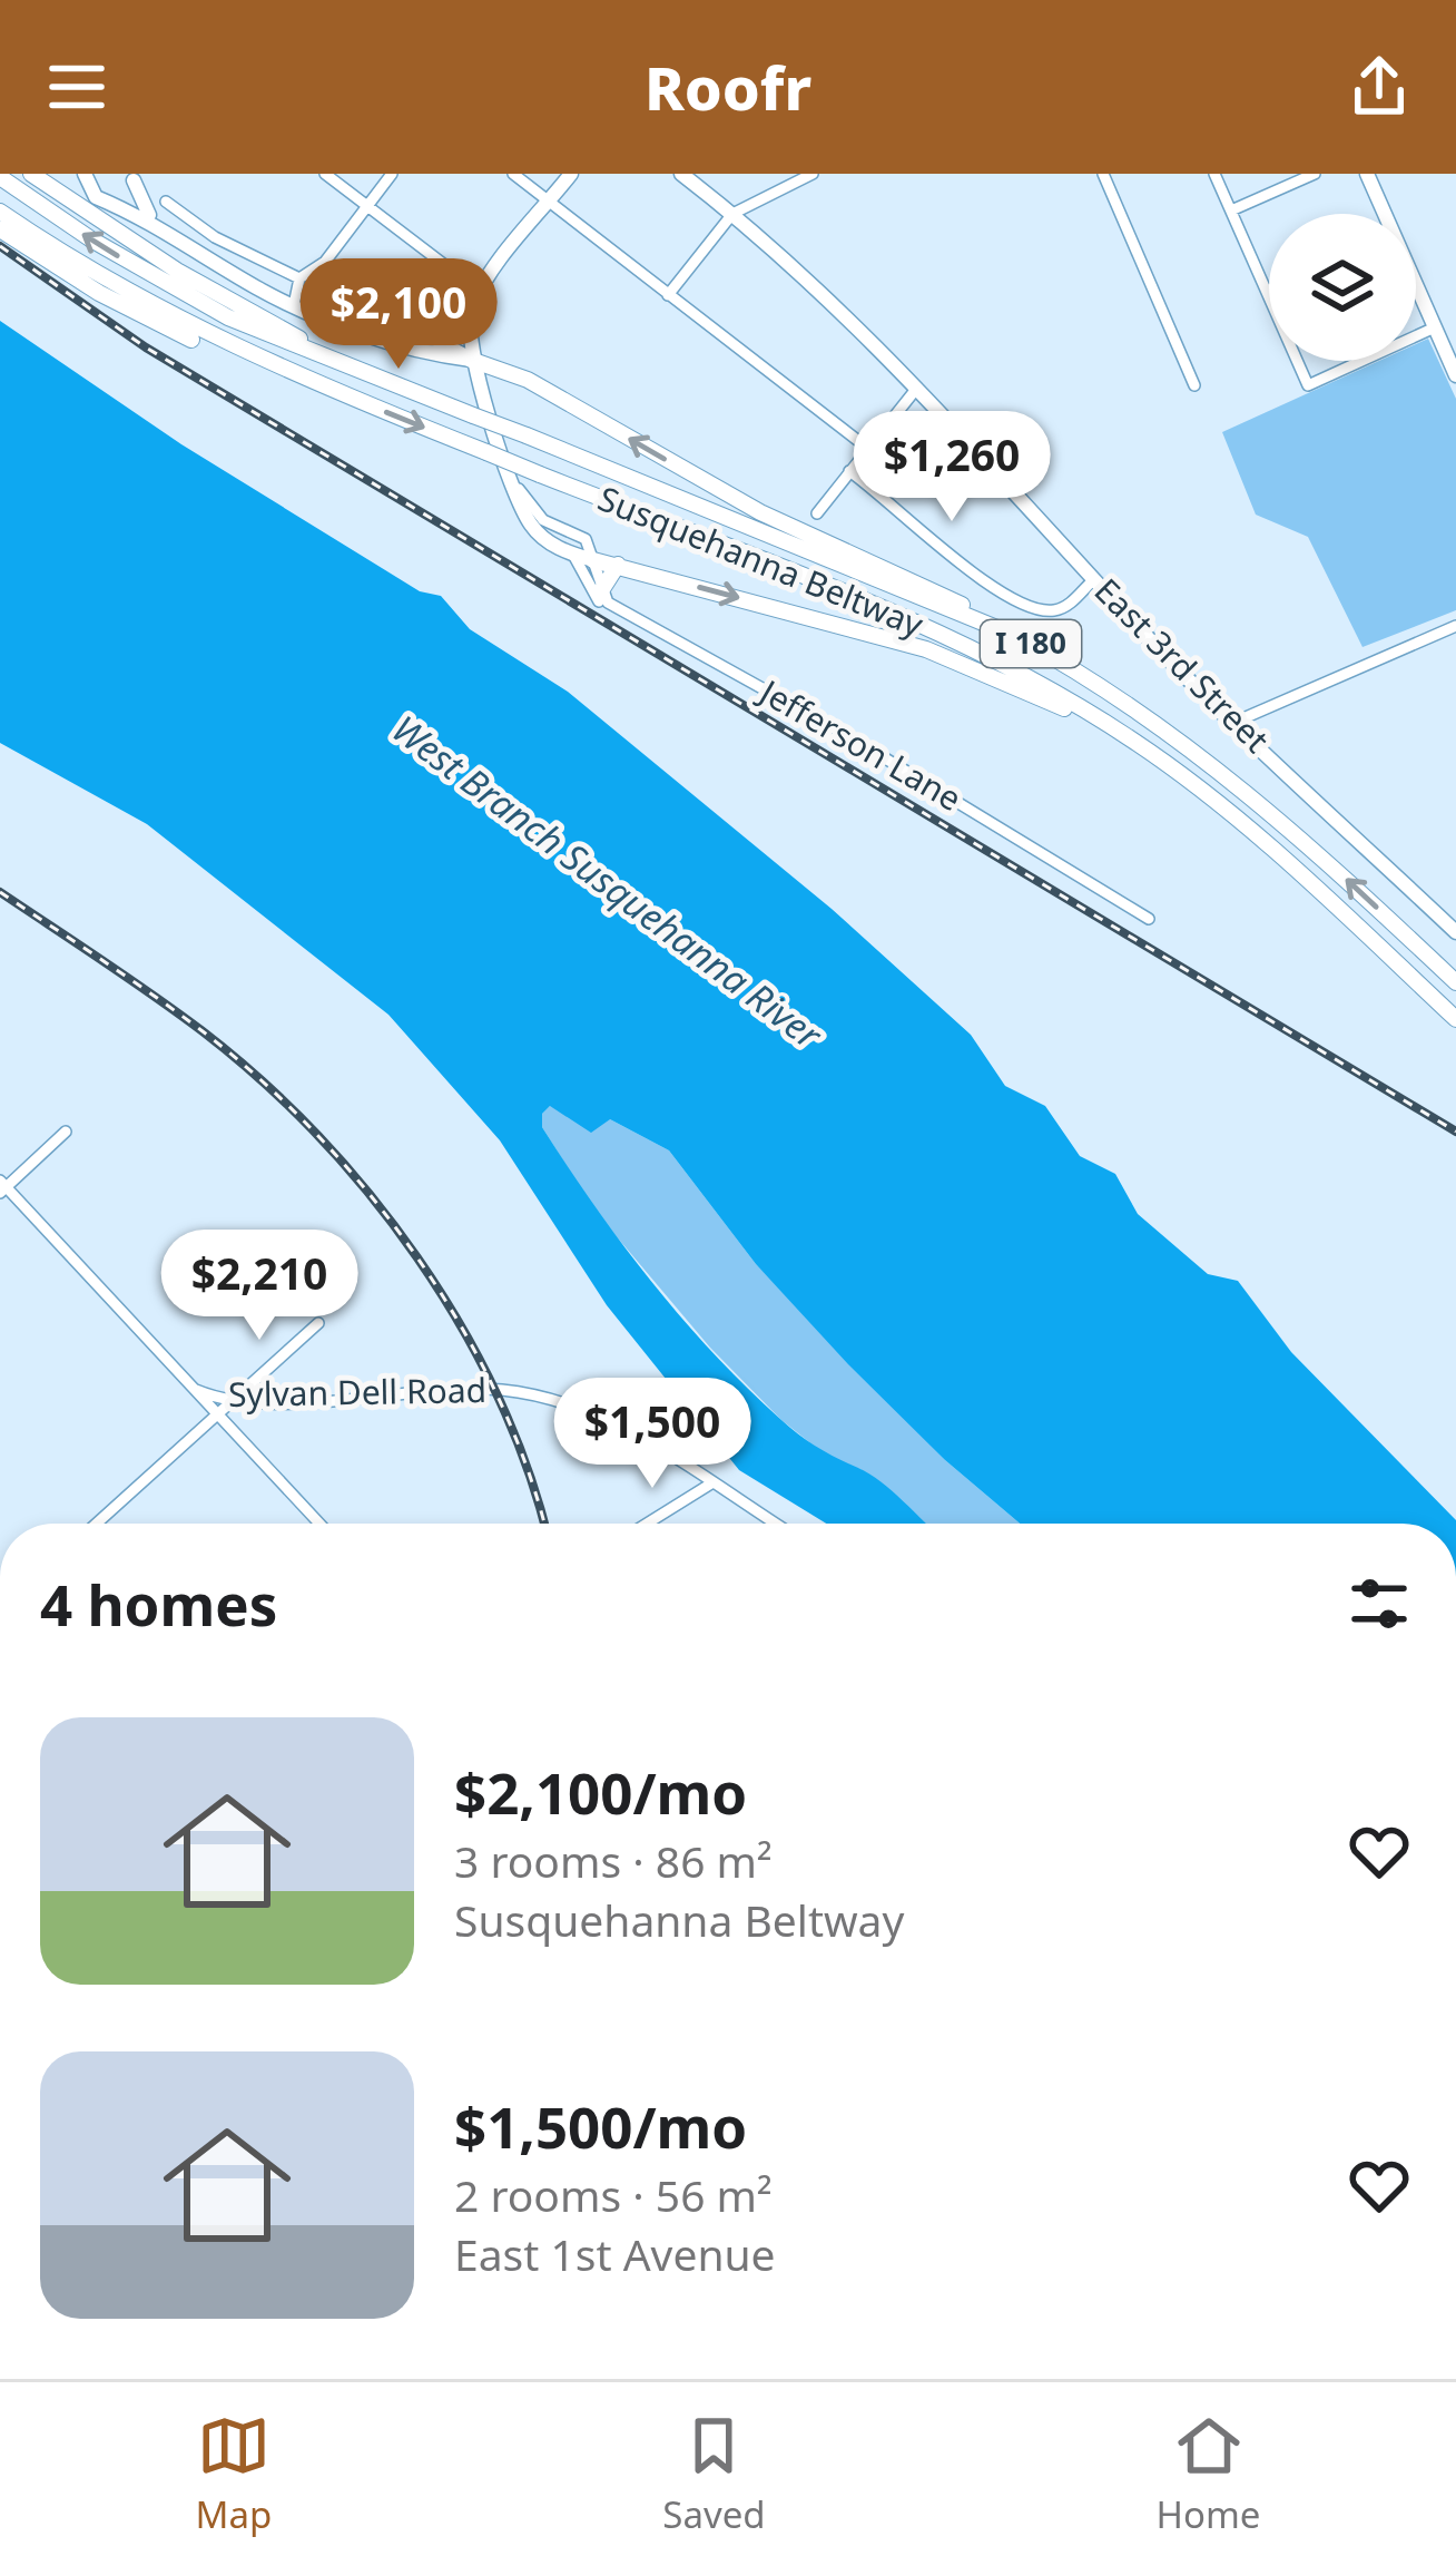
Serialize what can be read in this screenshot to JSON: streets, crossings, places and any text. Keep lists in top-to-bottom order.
{
  "streets": {
    "highway": ["Susquehanna Beltway", "I 180"],
    "main road": ["East 3rd Street"],
    "street": ["Jefferson Lane", "Sylvan Dell Road"]
  },
  "water": ["West Branch Susquehanna River"],
  "page": {
    "header": "Roofr",
    "price": [
      "$2,100",
      "$1,260",
      "$2,210",
      "$1,500"
    ],
    "heading": "4 homes",
    "list": [
      {
        "name": "$2,100/mo",
        "note": "3 rooms · 86 m² · Susquehanna Beltway"
      },
      {
        "name": "$1,500/mo",
        "note": "2 rooms · 56 m² · East 1st Avenue"
      }
    ],
    "tabs": ["Map", "Saved", "Home"]
  }
}
